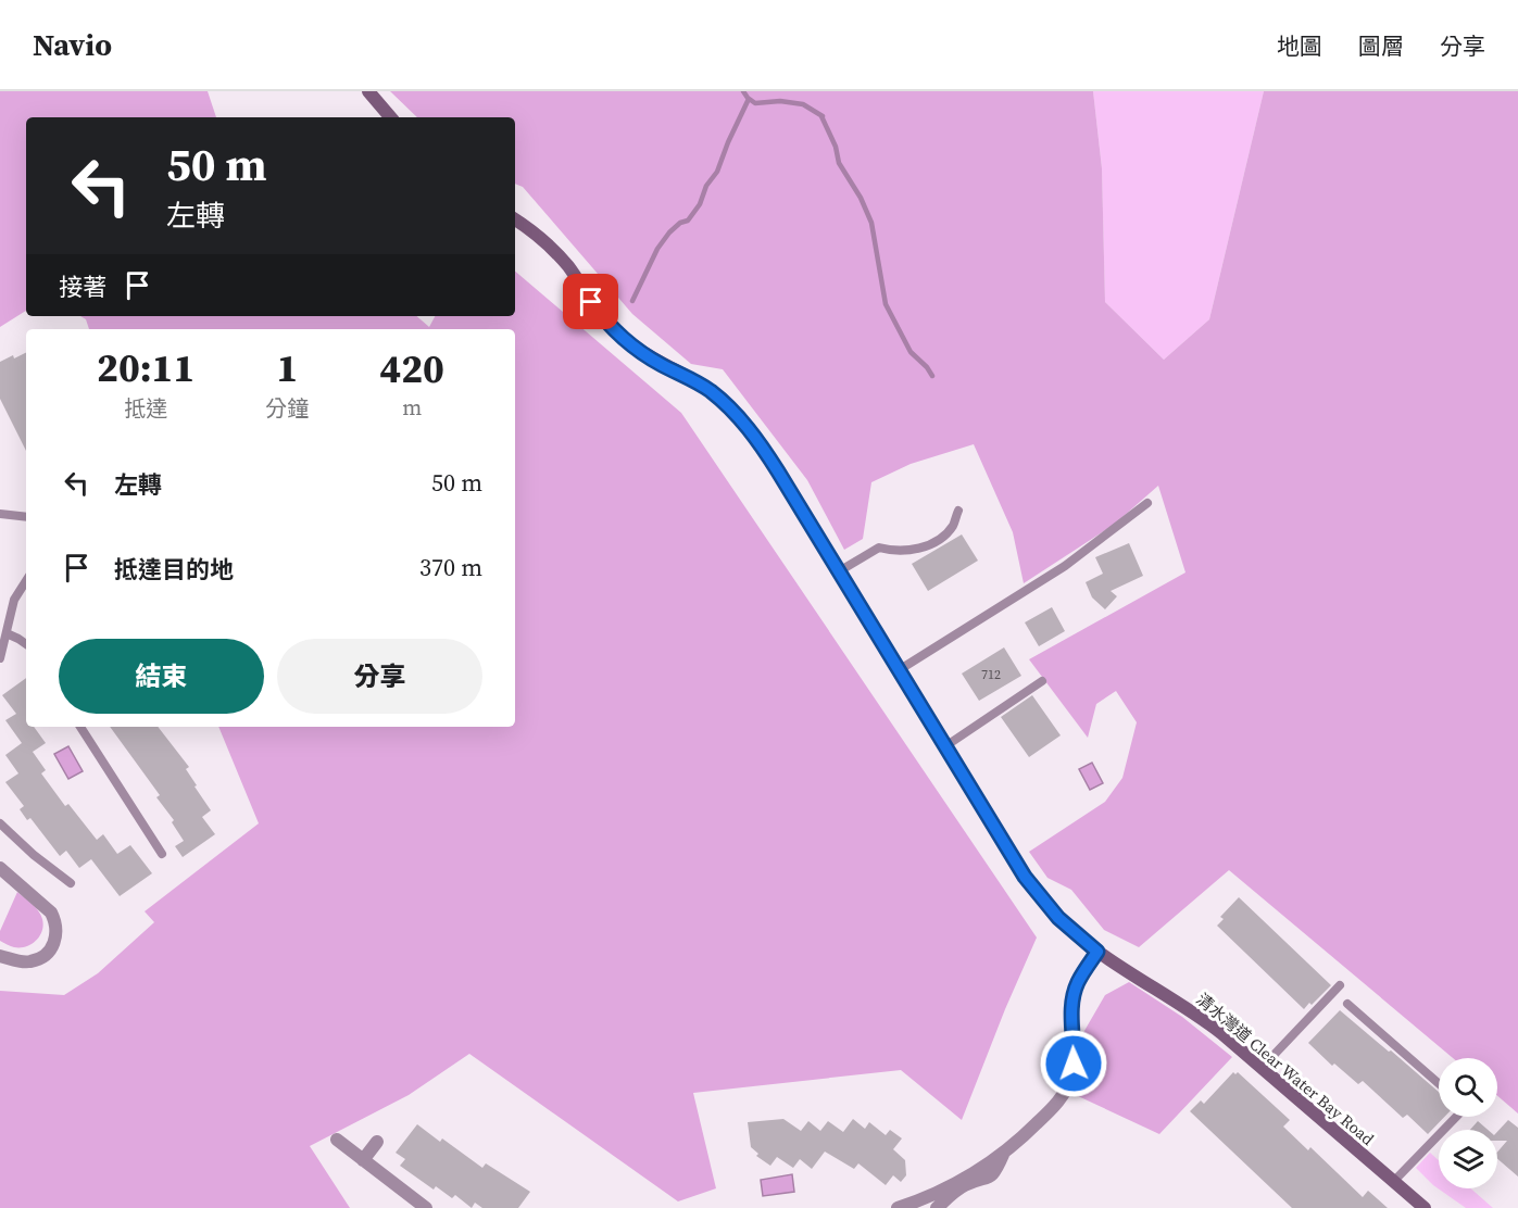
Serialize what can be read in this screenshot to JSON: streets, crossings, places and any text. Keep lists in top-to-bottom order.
{
  "streets": {
    "main road": ["清水灣道 Clear Water Bay Road"]
  },
  "house_numbers": ["712"],
  "page": {
    "header": "Navio",
    "nav": ["地圖", "圖層", "分享"],
    "turn": ["50 m", "左轉"],
    "then": "接著",
    "eta": [
      "20:11",
      "抵達",
      "1",
      "分鐘",
      "420",
      "m"
    ],
    "list": [
      {
        "name": "左轉",
        "value": "50 m"
      },
      {
        "name": "抵達目的地",
        "value": "370 m"
      }
    ],
    "buttons": ["結束", "分享"]
  }
}
